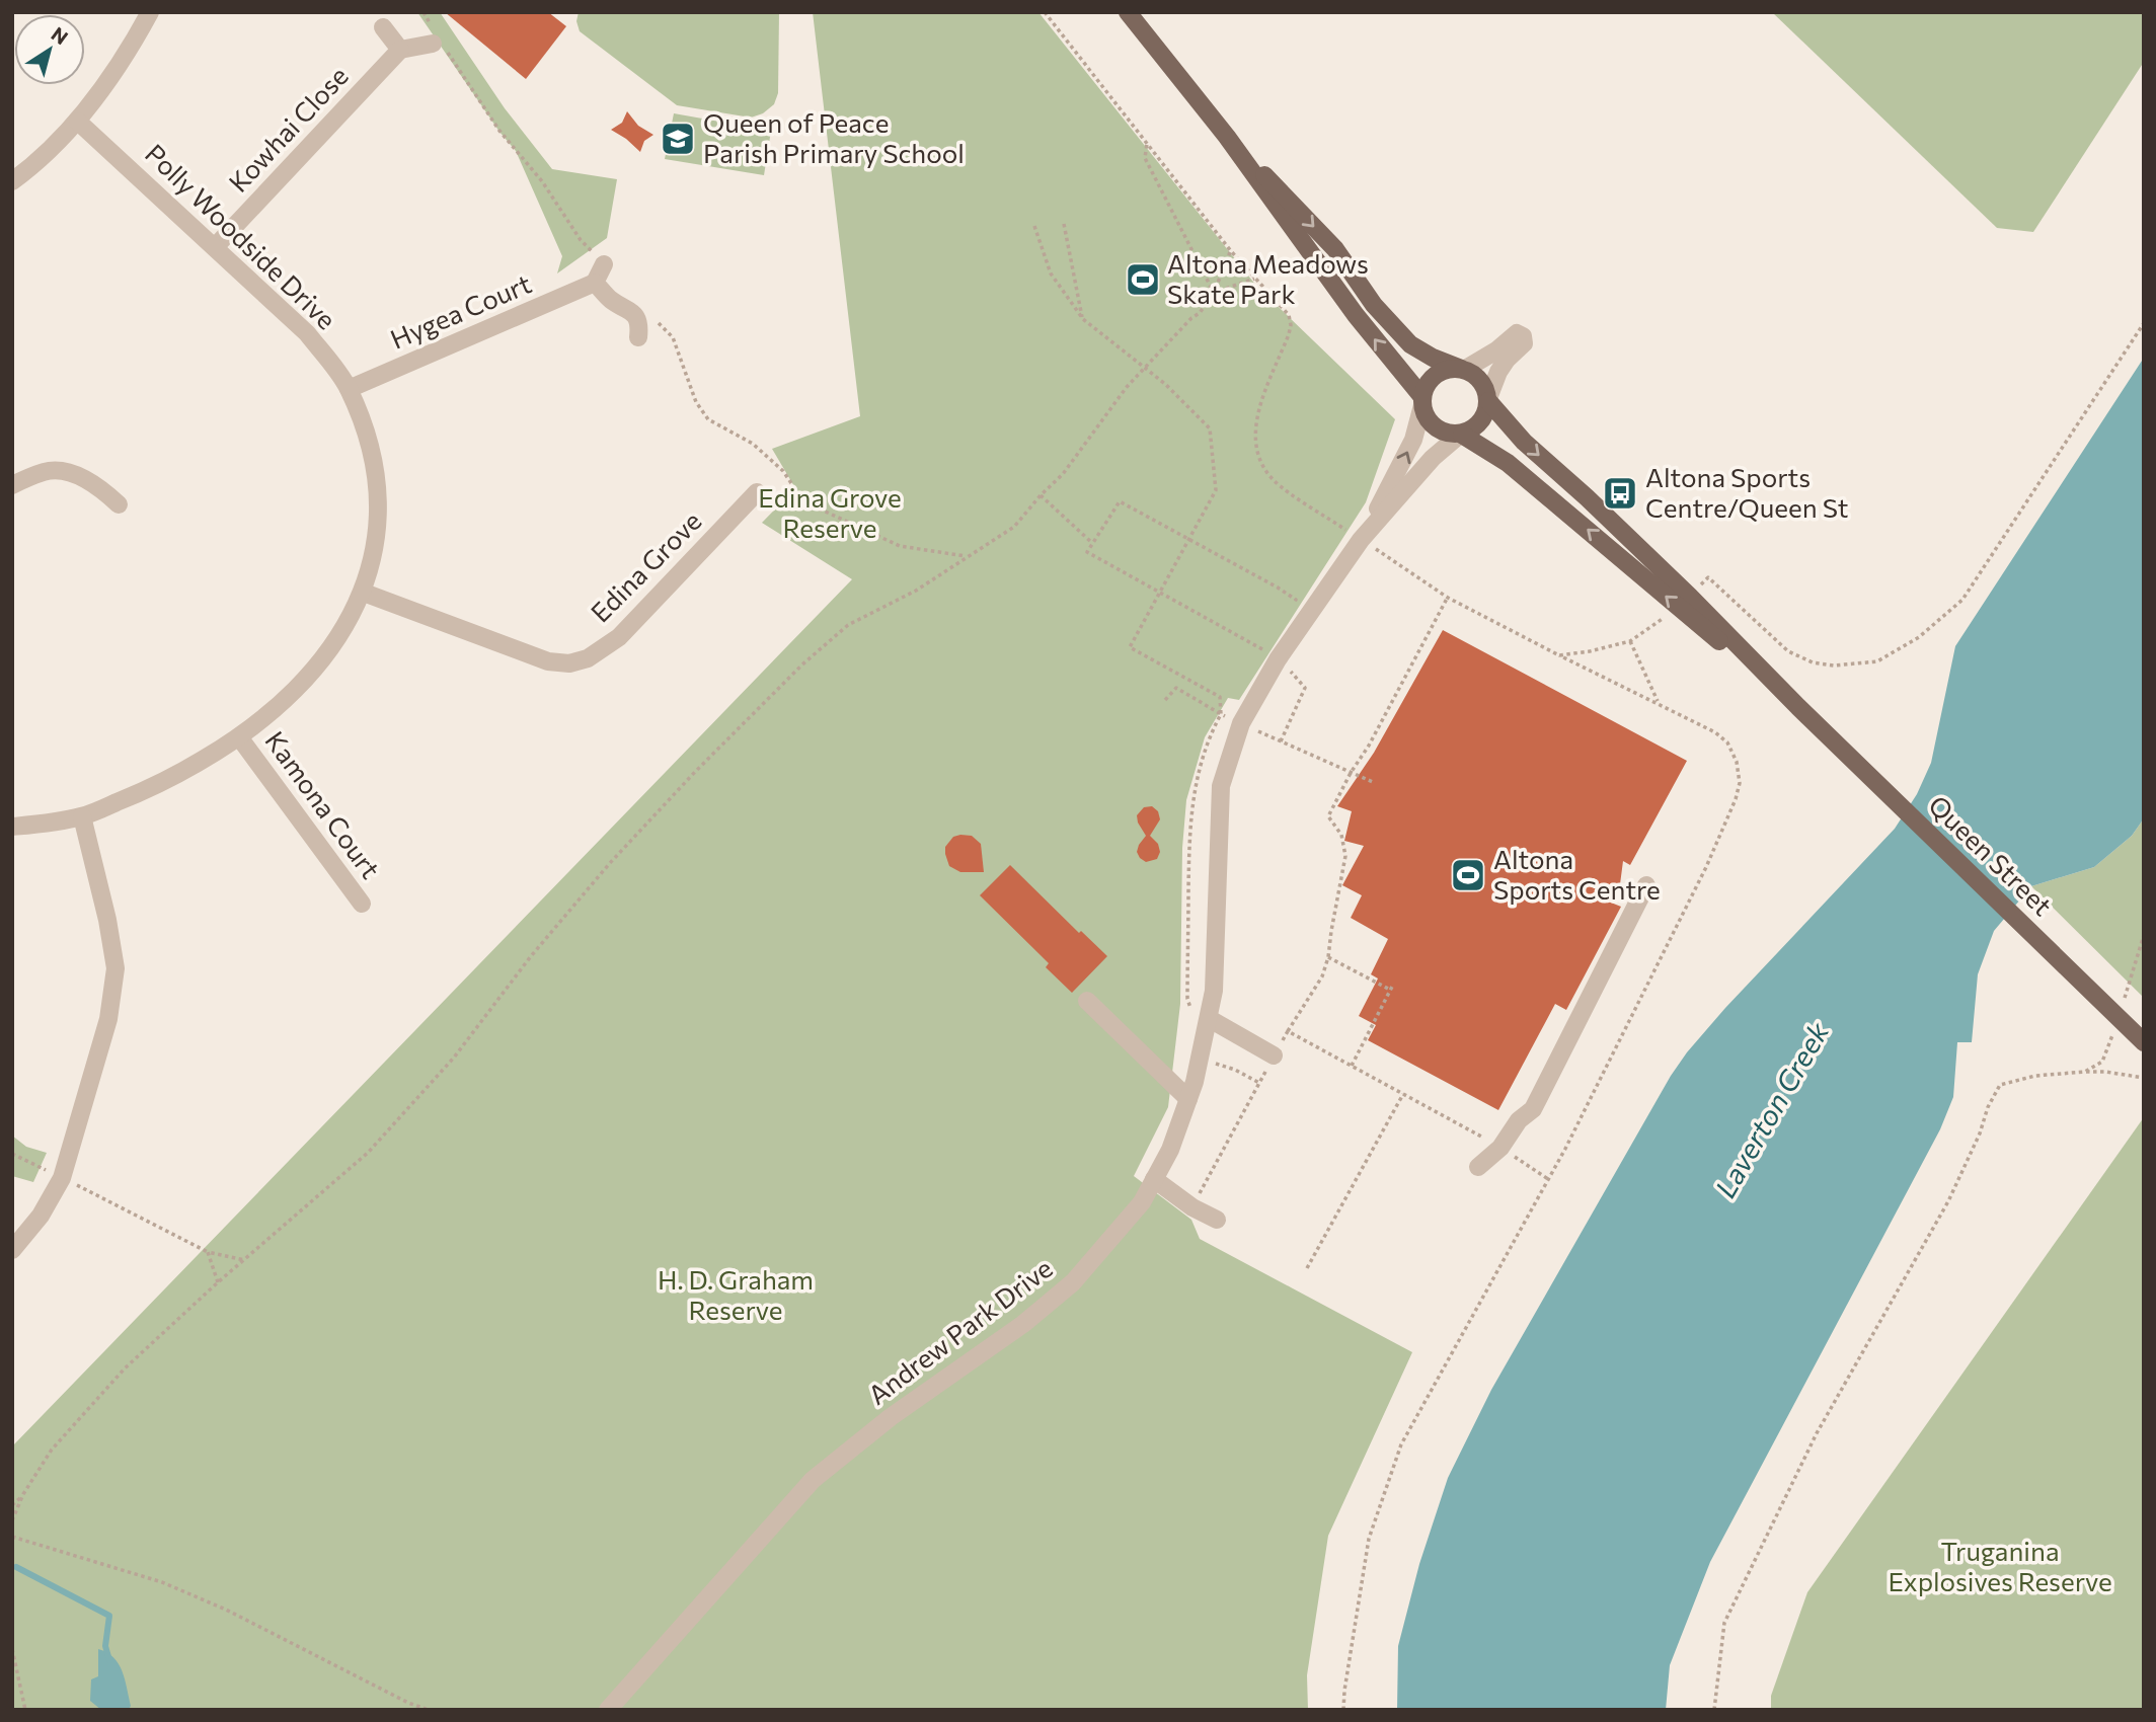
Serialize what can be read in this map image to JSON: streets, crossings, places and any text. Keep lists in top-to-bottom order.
{
  "streets": {
    "main road": ["Queen Street"],
    "street": [
      "Kowhai Close",
      "Polly Woodside Drive",
      "Hygea Court",
      "Edina Grove",
      "Kamona Court",
      "Andrew Park Drive"
    ]
  },
  "crossings": [
    ["Kowhai Close", "Polly Woodside Drive"],
    ["Polly Woodside Drive", "Hygea Court"],
    ["Polly Woodside Drive", "Edina Grove"],
    ["Polly Woodside Drive", "Kamona Court"],
    ["Queen Street", "Andrew Park Drive"]
  ],
  "water": ["Laverton Creek"],
  "parks": ["Edina Grove Reserve", "H. D. Graham Reserve", "Truganina Explosives Reserve"],
  "places": {
    "school or university": ["Queen of Peace Parish Primary School"],
    "sports": ["Altona Meadows Skate Park", "Altona Sports Centre"],
    "bus stop": ["Altona Sports Centre/Queen St"]
  },
  "north": "top right"
}
